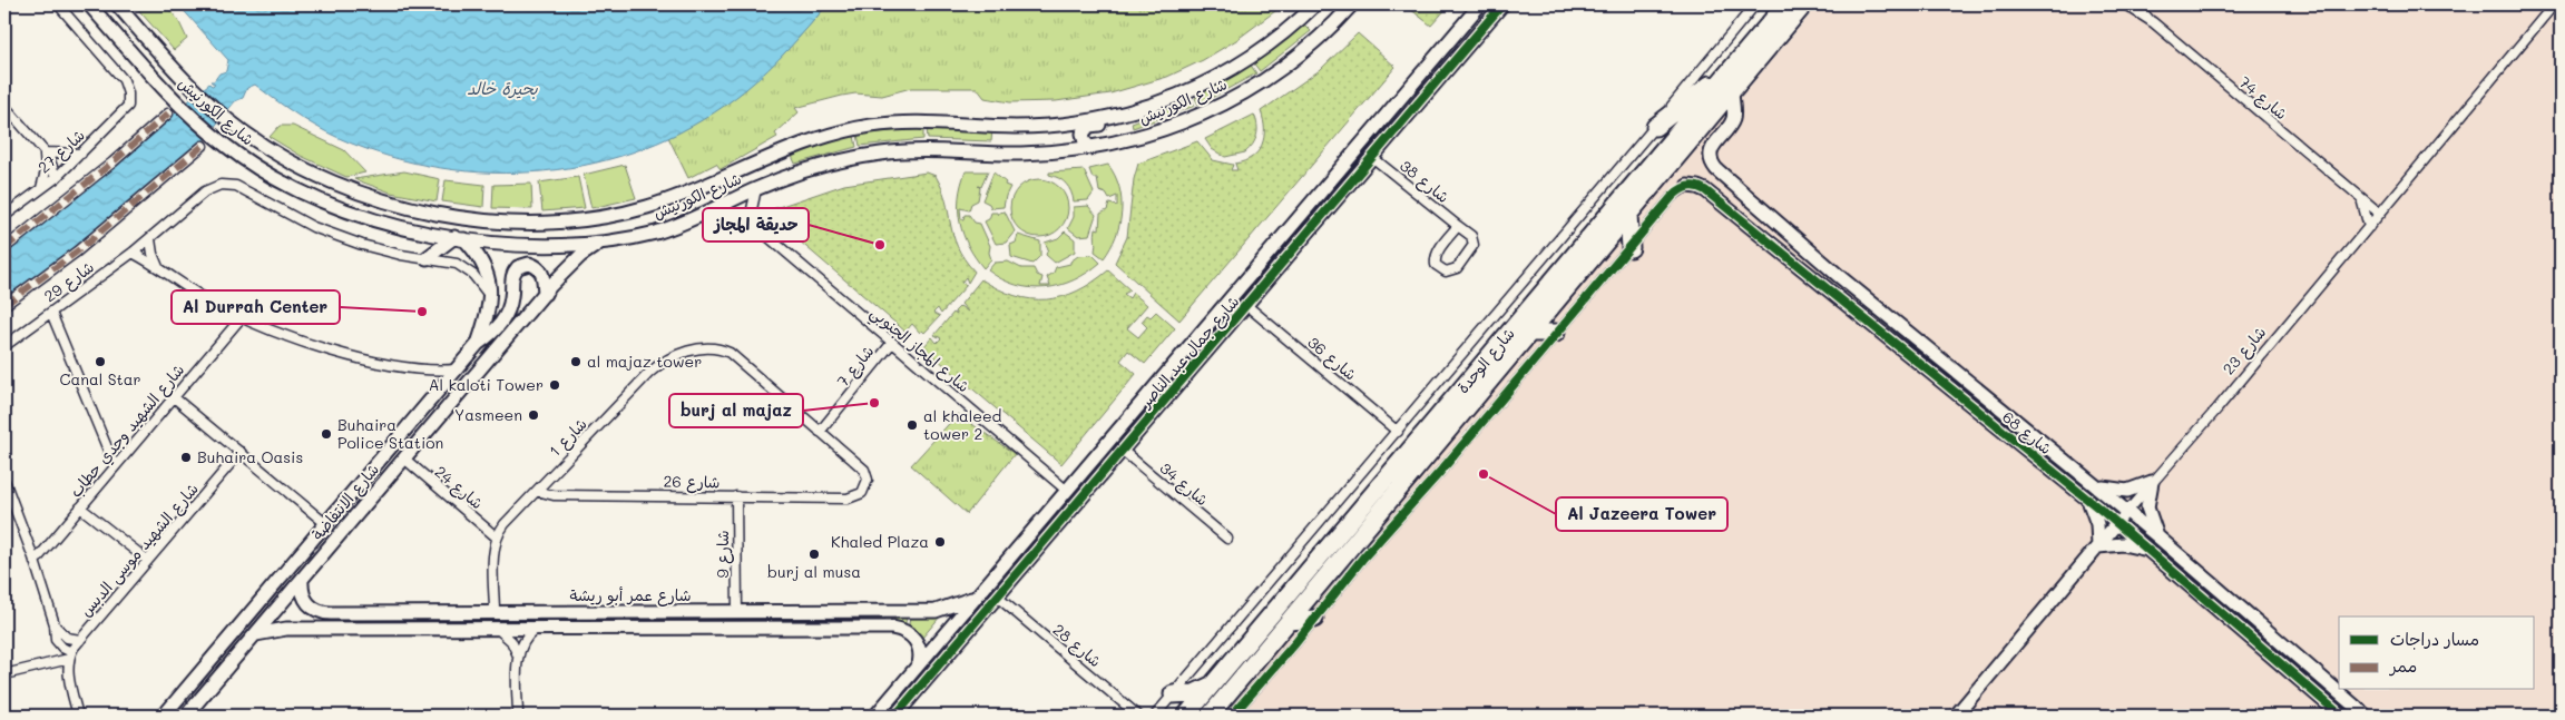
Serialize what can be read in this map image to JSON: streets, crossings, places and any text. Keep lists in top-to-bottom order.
{
  "streets": {
    "highway": ["شارع الوحدة"],
    "street": [
      "شارع 74",
      "شارع الكورنيش",
      "شارع 27",
      "شارع 38",
      "شارع 29",
      "شارع المجاز الجنوبي",
      "شارع 23",
      "شارع جمال عبد الناصر",
      "شارع 36",
      "شارع 7",
      "شارع الشهيد وجدي حطاب",
      "شارع 68",
      "شارع 1",
      "شارع 26",
      "شارع 34",
      "شارع 24",
      "شارع الانتفاضة",
      "شارع الشهيد موسى الدبس",
      "شارع 9",
      "شارع عمر أبو ريشة",
      "شارع 28"
    ]
  },
  "crossings": [
    ["شارع 74", "شارع 23"],
    ["شارع الكورنيش", "شارع المجاز الجنوبي"],
    ["شارع الكورنيش", "شارع الانتفاضة"],
    ["شارع 38", "شارع جمال عبد الناصر"],
    ["شارع المجاز الجنوبي", "شارع جمال عبد الناصر"],
    ["شارع المجاز الجنوبي", "شارع 7"],
    ["شارع 23", "شارع 68"],
    ["شارع جمال عبد الناصر", "شارع 36"],
    ["شارع جمال عبد الناصر", "شارع 34"],
    ["شارع جمال عبد الناصر", "شارع عمر أبو ريشة"],
    ["شارع جمال عبد الناصر", "شارع 28"],
    ["شارع الوحدة", "شارع 68"],
    ["شارع 7", "شارع 1"],
    ["شارع 1", "شارع 26"],
    ["شارع 1", "شارع 24"],
    ["شارع 26", "شارع 9"],
    ["شارع 24", "شارع الانتفاضة"],
    ["شارع الانتفاضة", "شارع عمر أبو ريشة"],
    ["شارع 9", "شارع عمر أبو ريشة"]
  ],
  "water": ["بحيرة خالد"],
  "places": [
    "حديقة المجاز",
    "Al Durrah Center",
    "Canal Star",
    "al majaz tower",
    "Al kaloti Tower",
    "burj al majaz",
    "Yasmeen",
    "al khaleed tower 2",
    "Buhaira Police Station",
    "Buhaira Oasis",
    "Al Jazeera Tower",
    "Khaled Plaza",
    "burj al musa"
  ],
  "legend": ["مسار دراجات", "ممر"]
}
